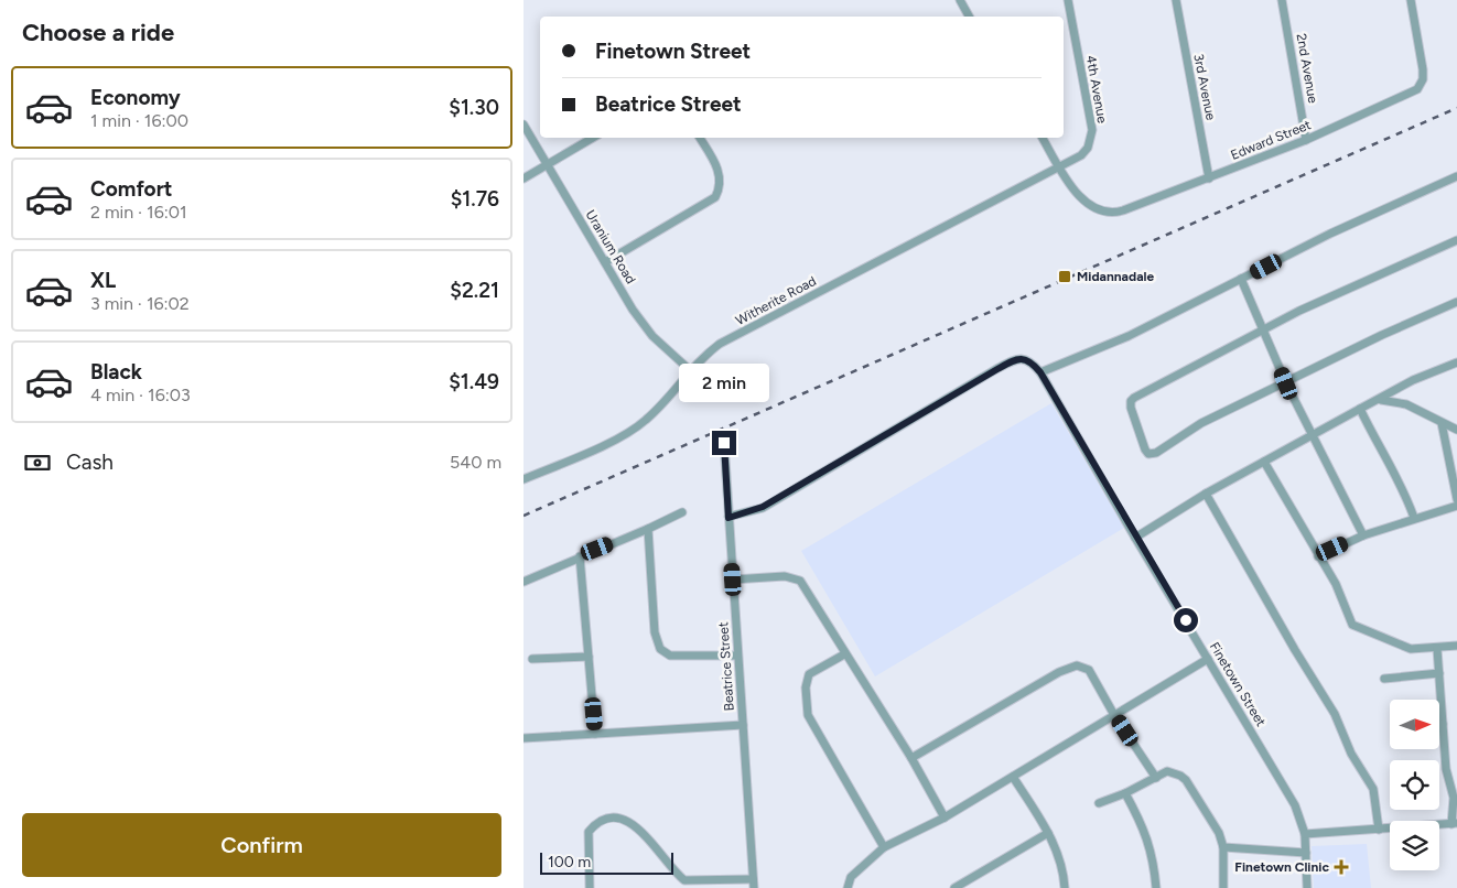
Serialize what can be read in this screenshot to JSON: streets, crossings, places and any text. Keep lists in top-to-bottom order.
{
  "streets": {
    "street": [
      "2nd Avenue",
      "3rd Avenue",
      "4th Avenue",
      "Edward Street",
      "Uranium Road",
      "Witherite Road",
      "Beatrice Street",
      "Finetown Street"
    ]
  },
  "crossings": [
    ["2nd Avenue", "Edward Street"],
    ["3rd Avenue", "Edward Street"],
    ["4th Avenue", "Edward Street"],
    ["4th Avenue", "Witherite Road"],
    ["Edward Street", "Witherite Road"],
    ["Uranium Road", "Witherite Road"],
    ["Beatrice Street", "Finetown Street"]
  ],
  "places": {
    "transit": ["Midannadale"],
    "health": ["Finetown Clinic"]
  },
  "scale_bar": "100 m",
  "north": "right",
  "page": {
    "heading": "Choose a ride",
    "banner": ["Finetown Street", "Beatrice Street"],
    "list": [
      {
        "name": "Economy",
        "note": "1 min · 16:00",
        "value": "$1.30"
      },
      {
        "name": "Comfort",
        "note": "2 min · 16:01",
        "value": "$1.76"
      },
      {
        "name": "XL",
        "note": "3 min · 16:02",
        "value": "$2.21"
      },
      {
        "name": "Black",
        "note": "4 min · 16:03",
        "value": "$1.49"
      }
    ],
    "bubble": "2 min",
    "pay": ["Cash", "540 m"],
    "buttons": "Confirm",
    "scale": "100 m"
  }
}
